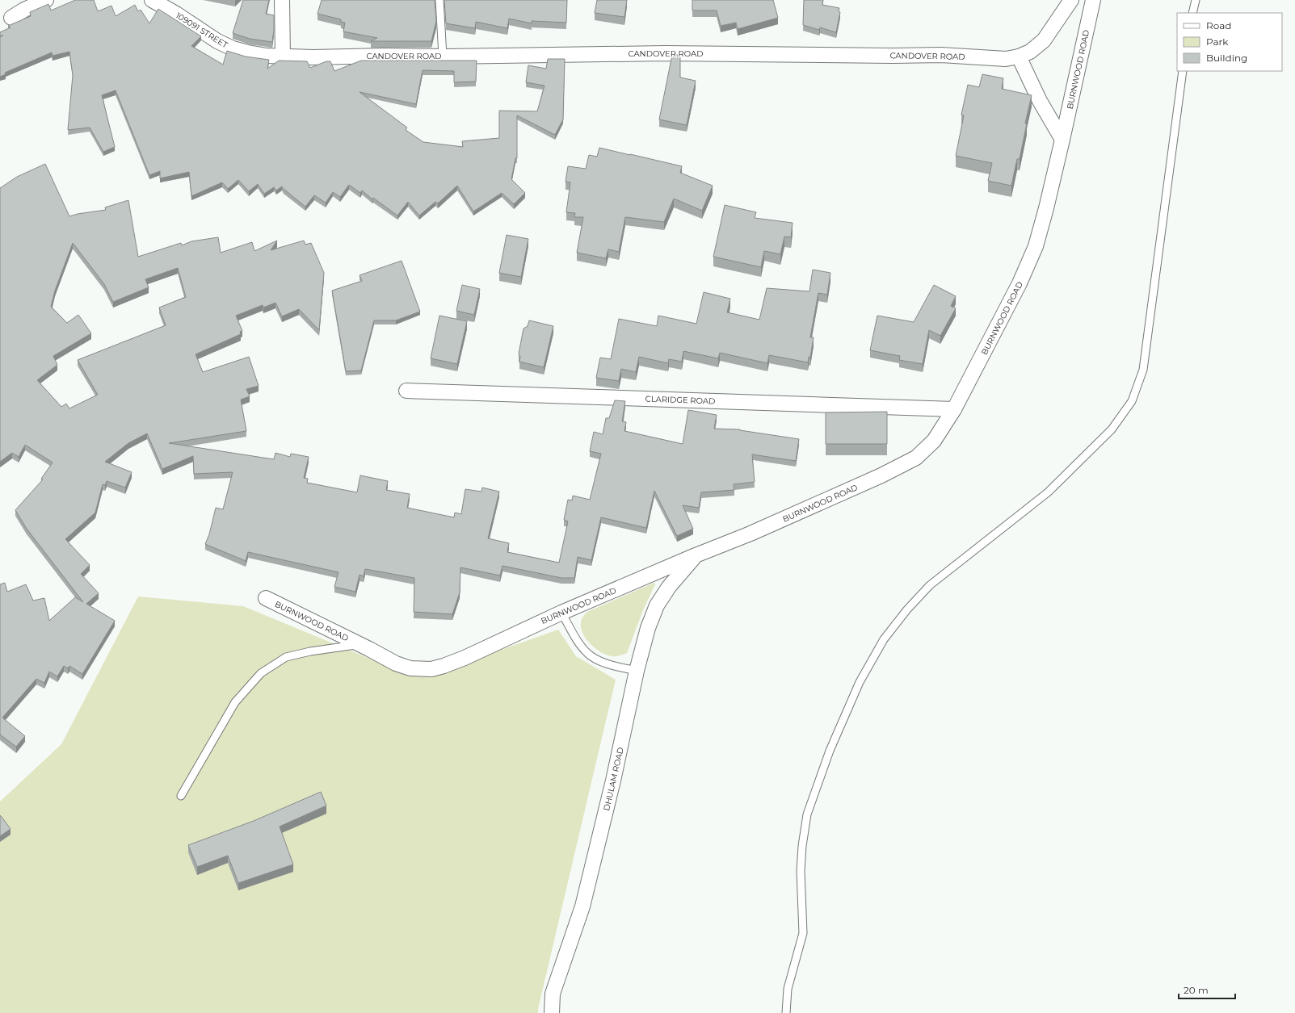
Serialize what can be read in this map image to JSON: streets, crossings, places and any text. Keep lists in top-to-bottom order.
{
  "streets": {
    "street": [
      "109091 STREET",
      "CANDOVER ROAD",
      "BURNWOOD ROAD",
      "CLARIDGE ROAD",
      "DHULAM ROAD"
    ]
  },
  "crossings": [
    ["109091 STREET", "CANDOVER ROAD"],
    ["BURNWOOD ROAD", "CLARIDGE ROAD"],
    ["BURNWOOD ROAD", "DHULAM ROAD"]
  ],
  "legend": ["Road", "Park", "Building"],
  "scale_bar": "20 m"
}
